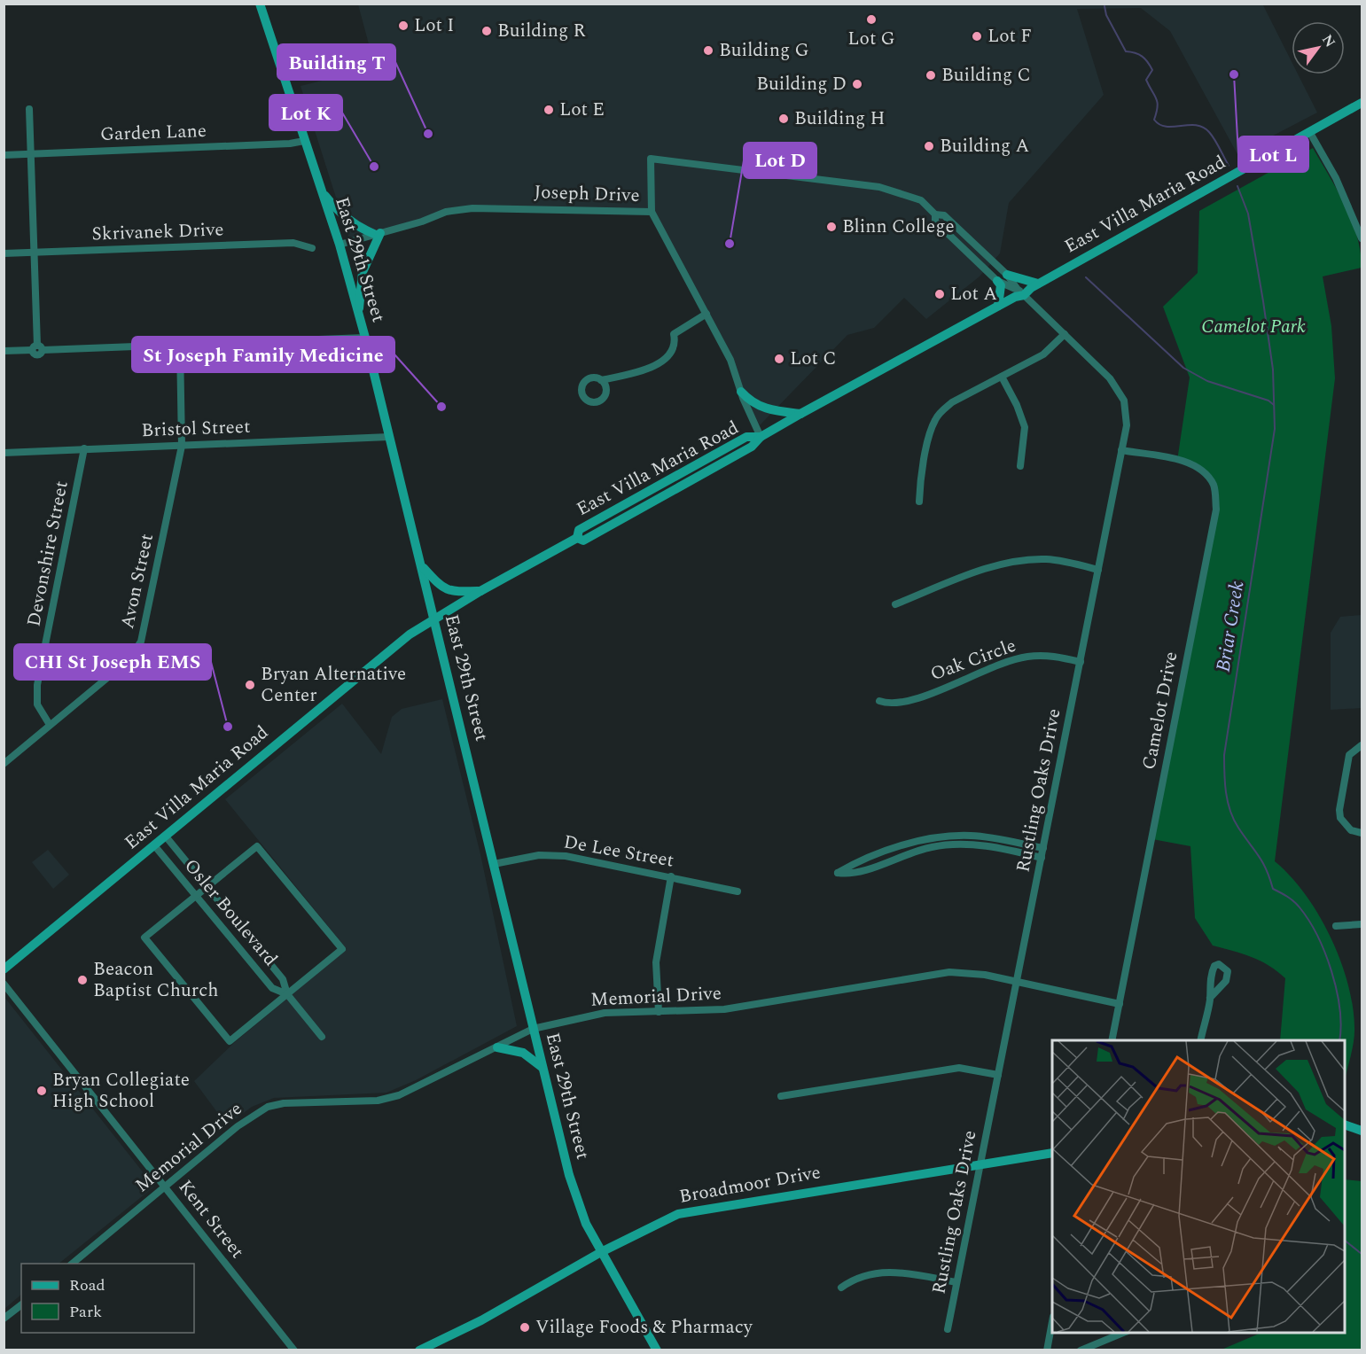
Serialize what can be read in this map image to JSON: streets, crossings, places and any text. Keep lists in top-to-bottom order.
{
  "streets": {
    "main road": ["East Villa Maria Road", "East 29th Street", "Broadmoor Drive"],
    "street": [
      "Garden Lane",
      "Joseph Drive",
      "Skrivanek Drive",
      "Bristol Street",
      "Devonshire Street",
      "Avon Street",
      "Oak Circle",
      "Camelot Drive",
      "Rustling Oaks Drive",
      "De Lee Street",
      "Osler Boulevard",
      "Memorial Drive",
      "Kent Street"
    ]
  },
  "crossings": [
    ["Garden Lane", "East 29th Street"],
    ["Joseph Drive", "East Villa Maria Road"],
    ["Joseph Drive", "East 29th Street"],
    ["East Villa Maria Road", "East 29th Street"],
    ["East Villa Maria Road", "Rustling Oaks Drive"],
    ["East Villa Maria Road", "Osler Boulevard"],
    ["East 29th Street", "Bristol Street"],
    ["East 29th Street", "De Lee Street"],
    ["East 29th Street", "Memorial Drive"],
    ["East 29th Street", "Broadmoor Drive"],
    ["Bristol Street", "Devonshire Street"],
    ["Bristol Street", "Avon Street"],
    ["Devonshire Street", "Avon Street"],
    ["Oak Circle", "Rustling Oaks Drive"],
    ["Camelot Drive", "Rustling Oaks Drive"],
    ["Camelot Drive", "Memorial Drive"],
    ["Rustling Oaks Drive", "Memorial Drive"],
    ["Rustling Oaks Drive", "Broadmoor Drive"],
    ["Memorial Drive", "Kent Street"]
  ],
  "water": ["Briar Creek"],
  "parks": ["Camelot Park"],
  "places": [
    "Lot G",
    "Lot I",
    "Building R",
    "Lot F",
    "Building G",
    "Lot L",
    "Building C",
    "Building D",
    "Lot E",
    "Building H",
    "Building T",
    "Building A",
    "Lot K",
    "Blinn College",
    "Lot D",
    "Lot A",
    "Lot C",
    "St Joseph Family Medicine",
    "Bryan Alternative Center",
    "CHI St Joseph EMS",
    "Beacon Baptist Church",
    "Bryan Collegiate High School",
    "Village Foods & Pharmacy"
  ],
  "legend": ["Road", "Park"],
  "north": "top right"
}
